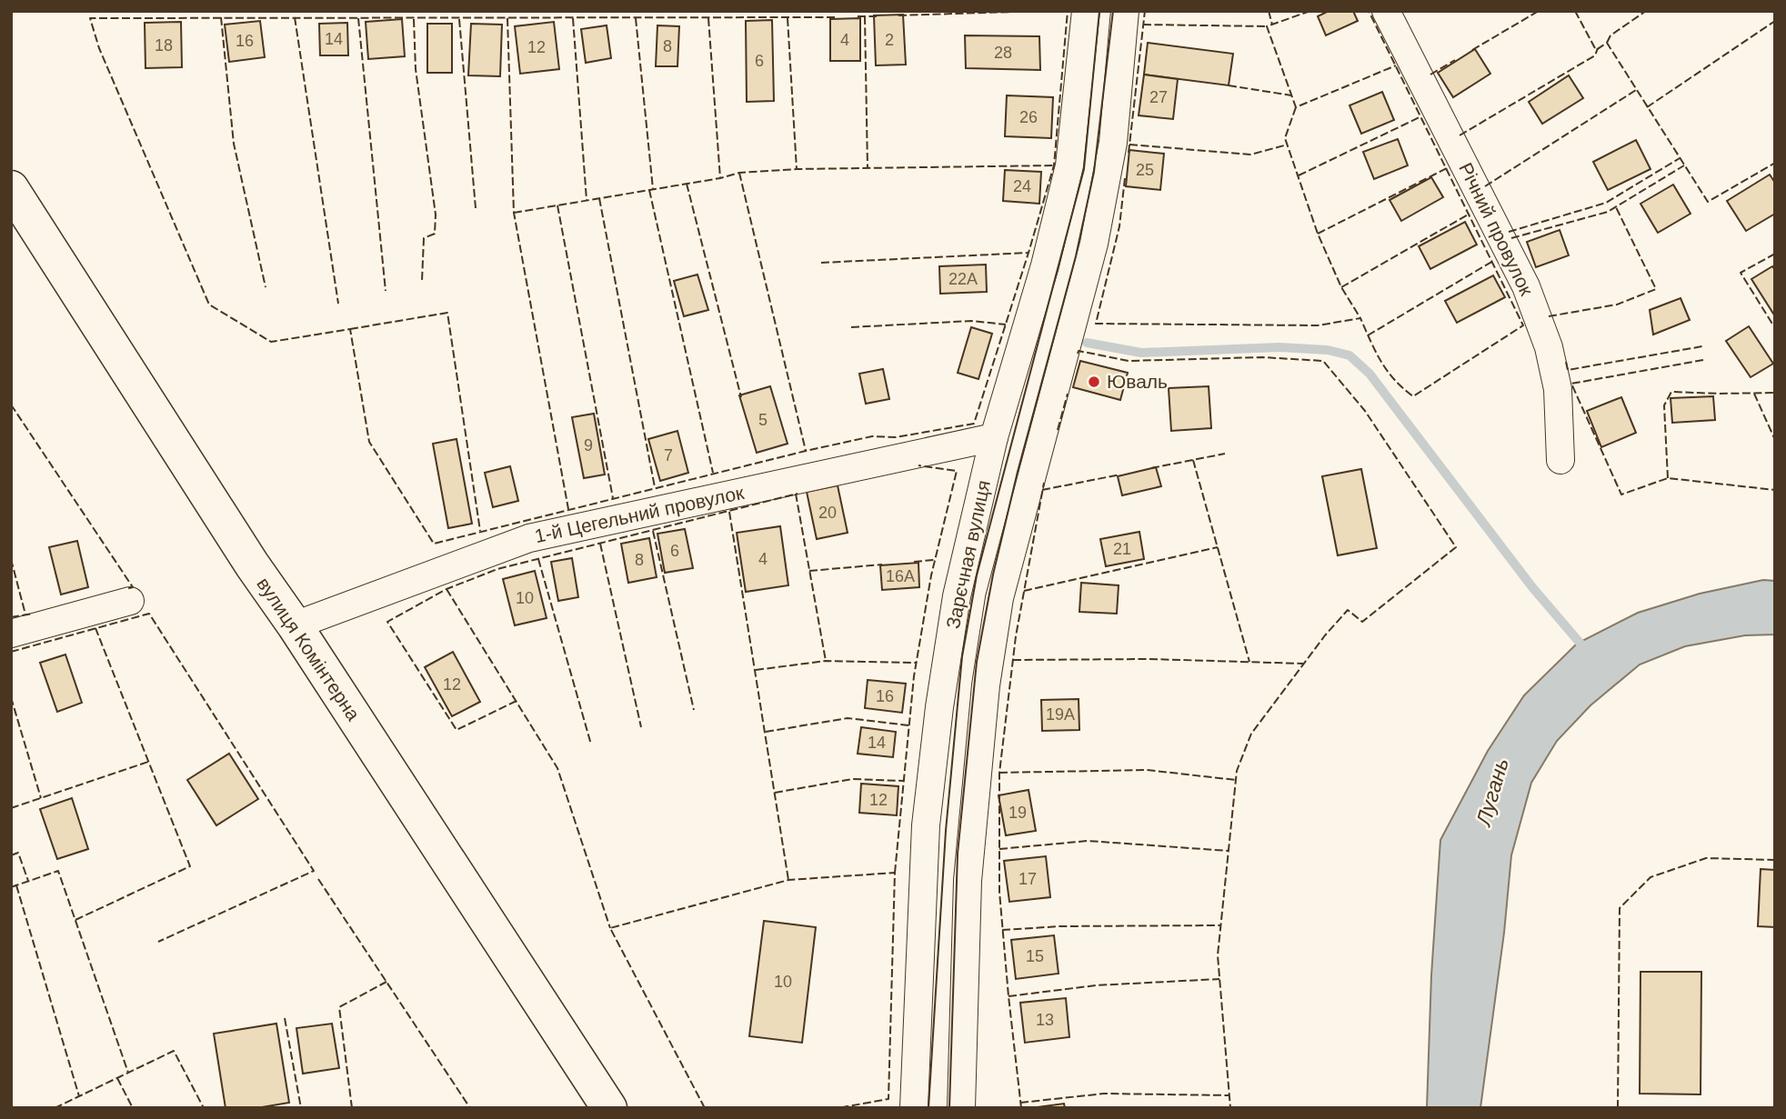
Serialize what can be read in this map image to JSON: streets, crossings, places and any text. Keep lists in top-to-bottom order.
{
  "streets": {
    "main road": ["вулиця Комінтерна"],
    "street": ["Річний провулок", "1-й Цегельний провулок", "Зарєчная вулиця"]
  },
  "crossings": [
    ["1-й Цегельний провулок", "Зарєчная вулиця"],
    ["1-й Цегельний провулок", "вулиця Комінтерна"]
  ],
  "water": ["Лугань"],
  "places": ["Юваль"],
  "house_numbers": [
    "14",
    "4",
    "2",
    "16",
    "18",
    "8",
    "12",
    "28",
    "6",
    "27",
    "26",
    "25",
    "24",
    "22А",
    "5",
    "9",
    "7",
    "20",
    "21",
    "6",
    "4",
    "8",
    "16А",
    "10",
    "12",
    "16",
    "19А",
    "14",
    "12",
    "19",
    "17",
    "15",
    "10",
    "13"
  ]
}
